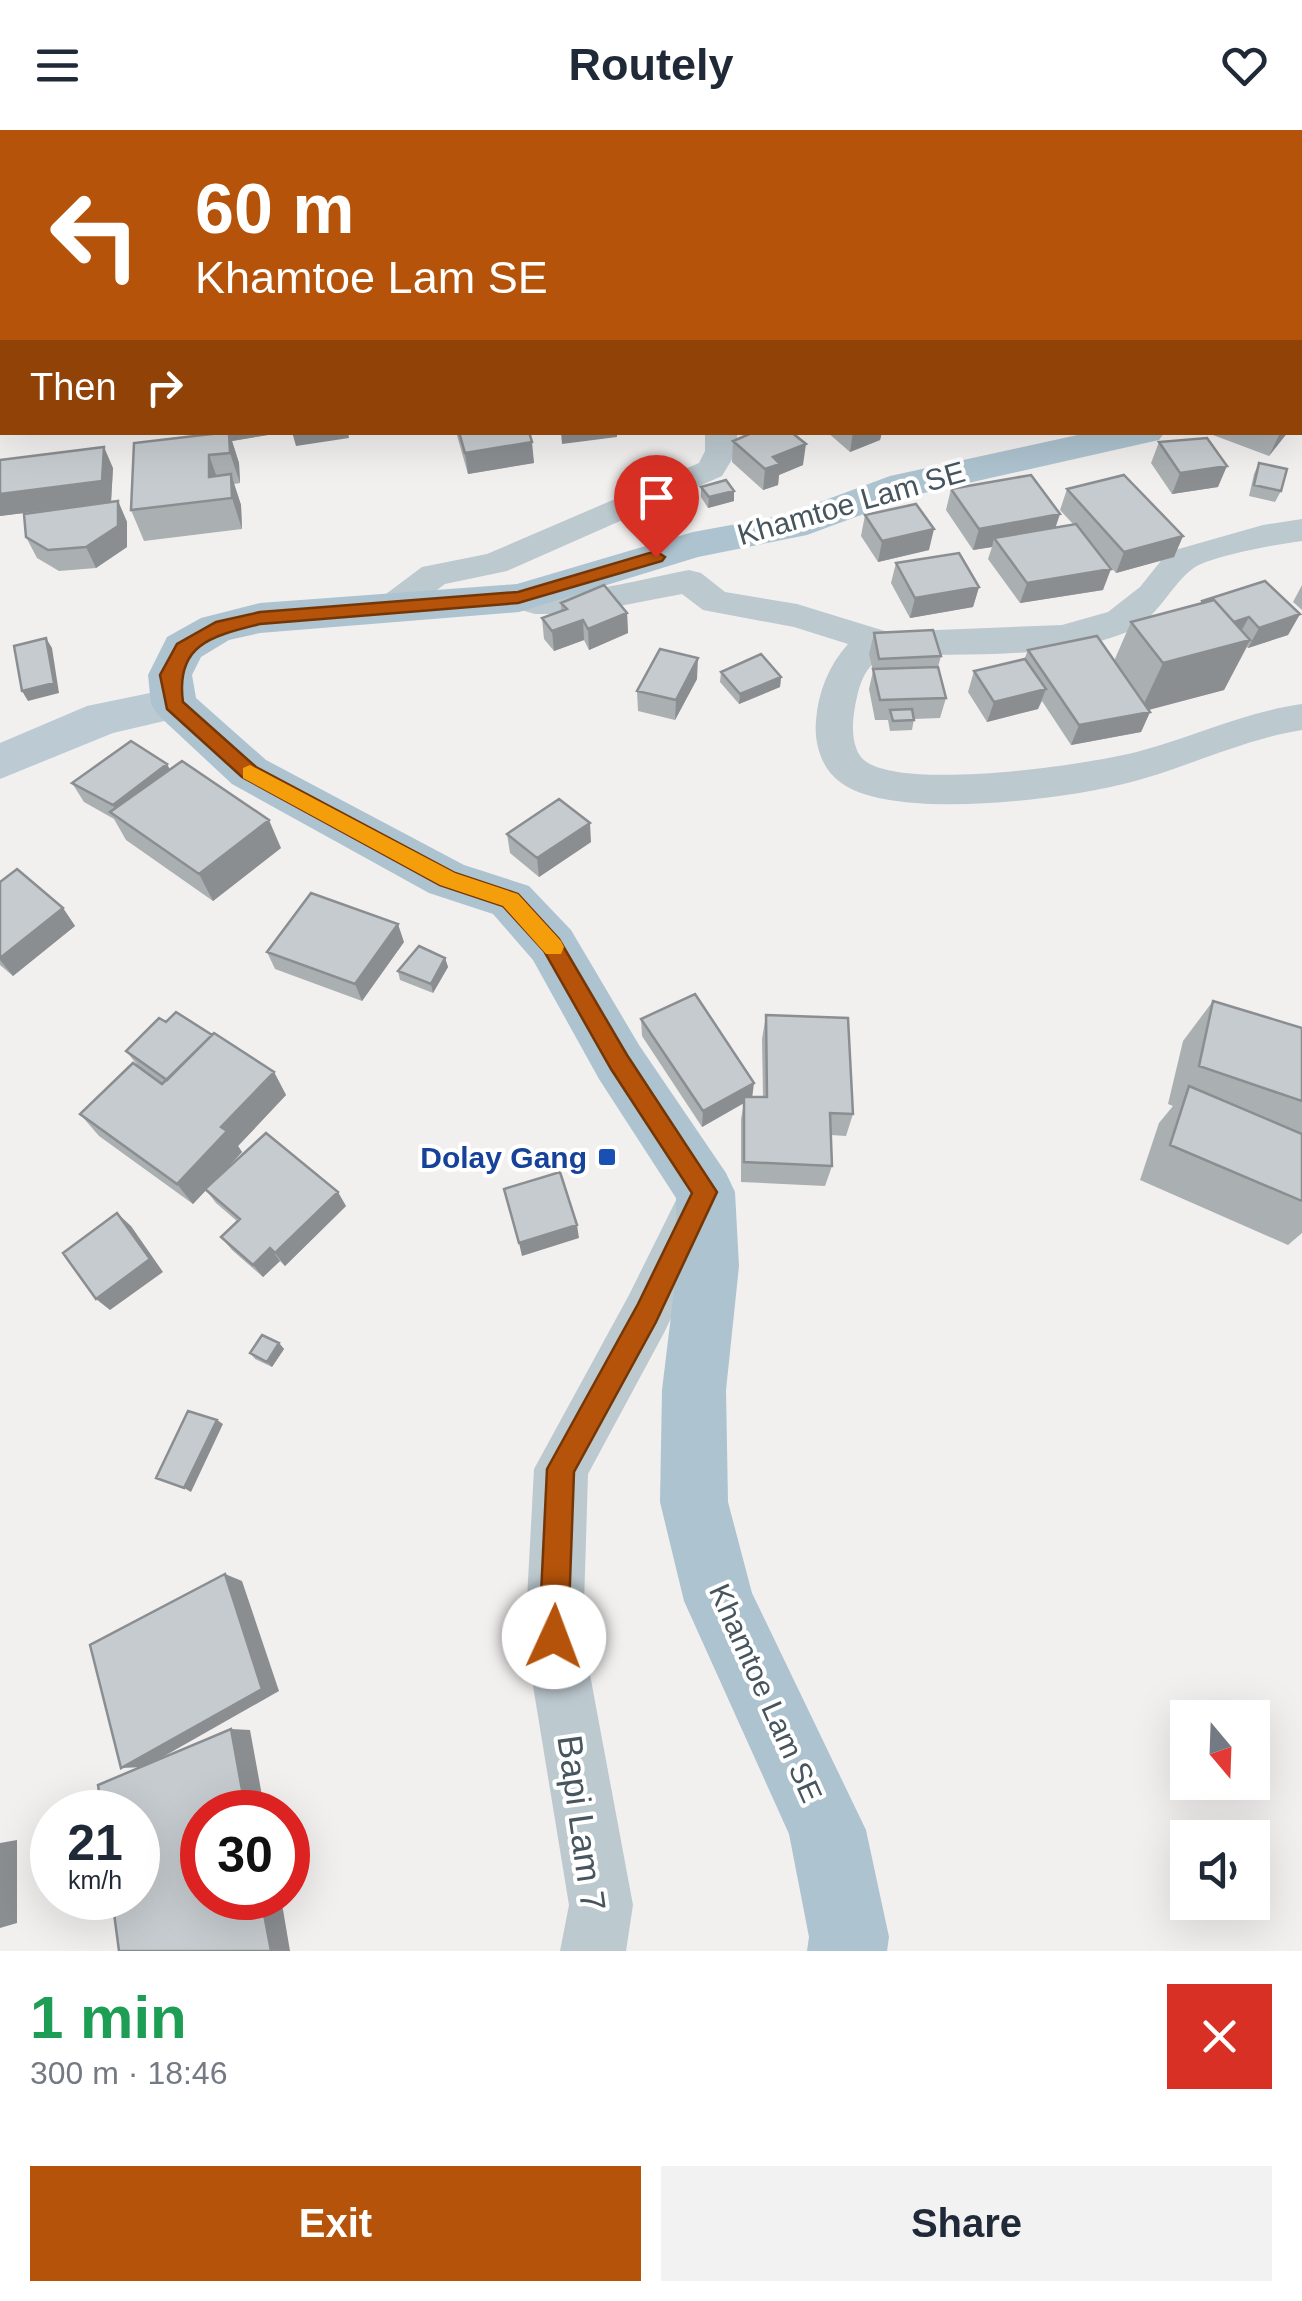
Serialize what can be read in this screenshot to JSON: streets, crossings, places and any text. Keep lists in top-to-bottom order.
{
  "streets": {
    "main road": ["Khamtoe Lam SE"],
    "street": ["Bapi Lam 7"]
  },
  "crossings": [
    ["Khamtoe Lam SE", "Bapi Lam 7"]
  ],
  "places": {
    "transit": ["Dolay Gang"]
  },
  "north": "bottom",
  "page": {
    "header": "Routely",
    "turn": ["60 m", "Khamtoe Lam SE"],
    "then": "Then",
    "speed": "21 km/h",
    "limit": "30",
    "heading": ["1 min", "300 m · 18:46"],
    "buttons": ["Exit", "Share"]
  }
}
